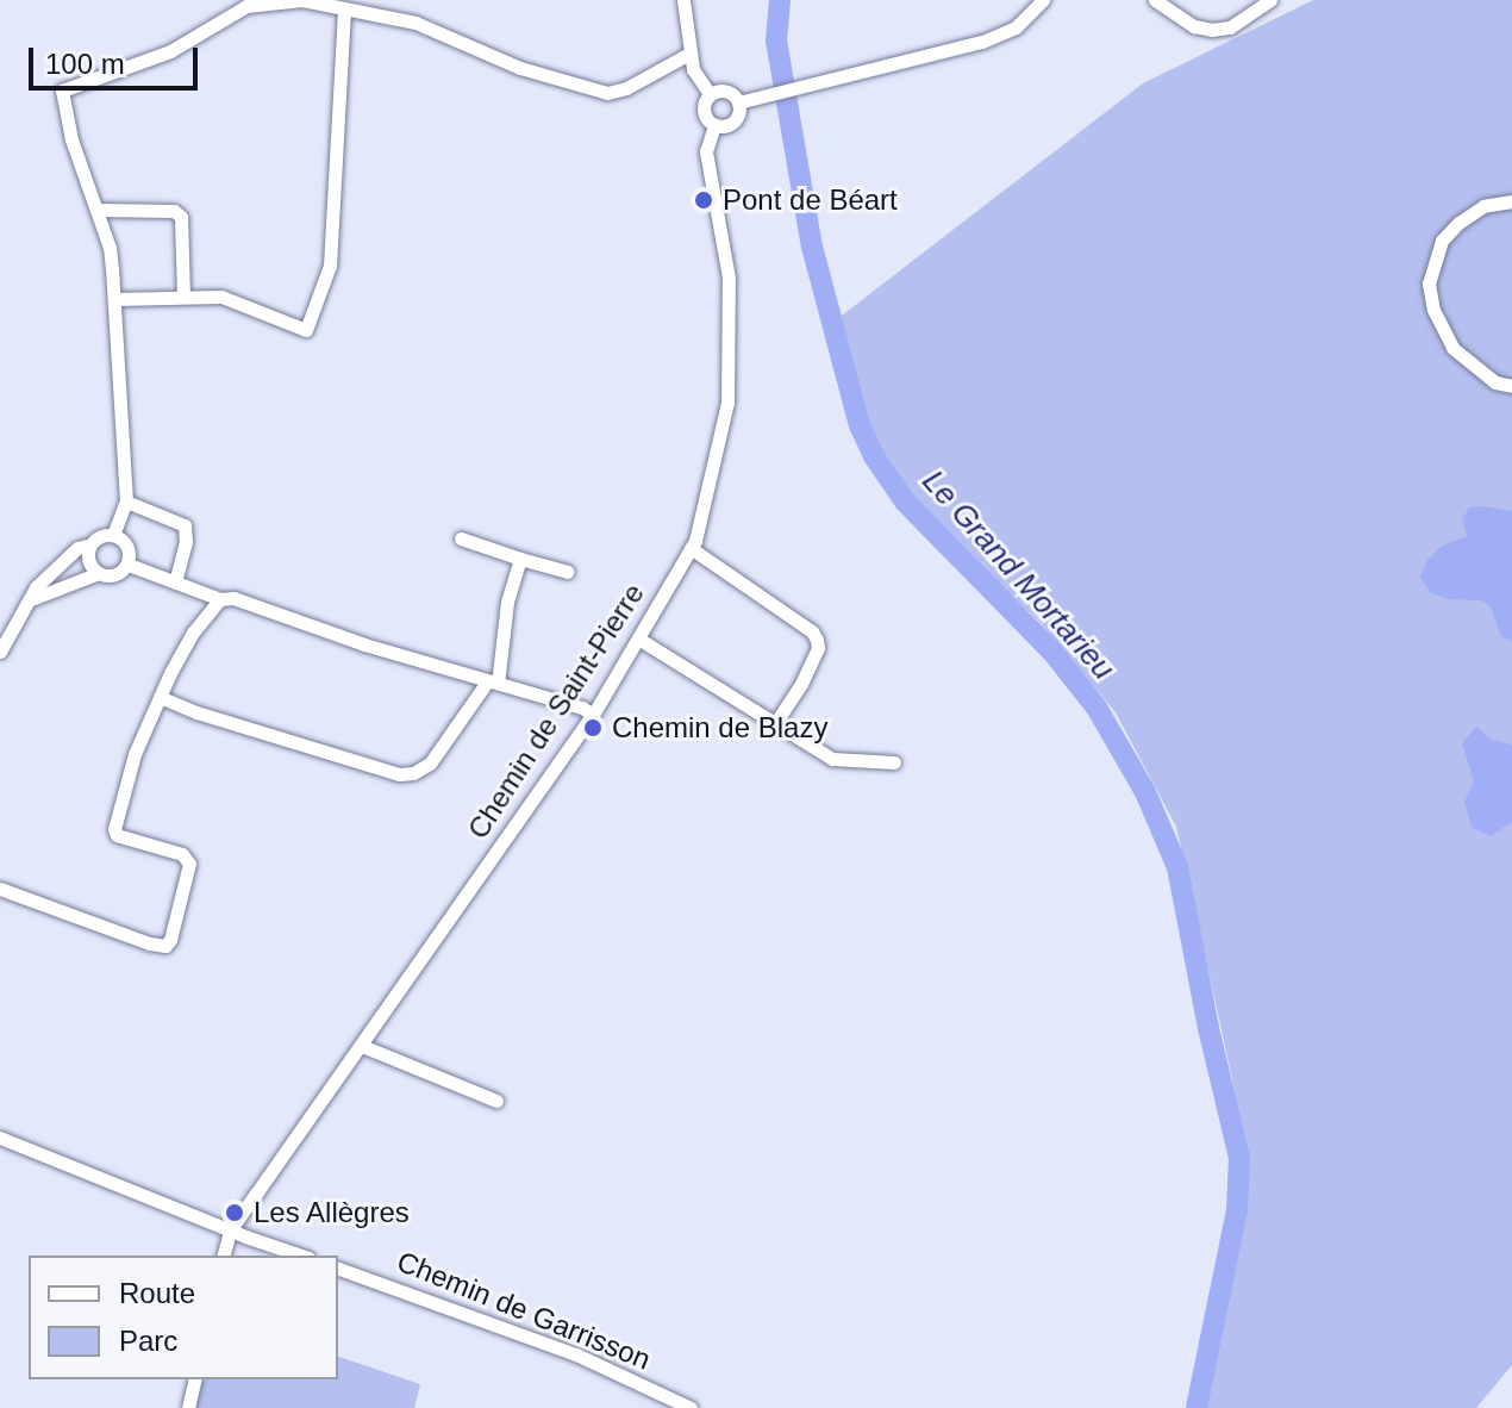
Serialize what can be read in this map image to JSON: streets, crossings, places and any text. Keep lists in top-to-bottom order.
{
  "streets": {
    "street": ["Chemin de Saint-Pierre", "Chemin de Garrisson"]
  },
  "water": ["Le Grand Mortarieu"],
  "places": ["Pont de Béart", "Chemin de Blazy", "Les Allègres"],
  "legend": ["Route", "Parc"],
  "scale_bar": "100 m"
}
